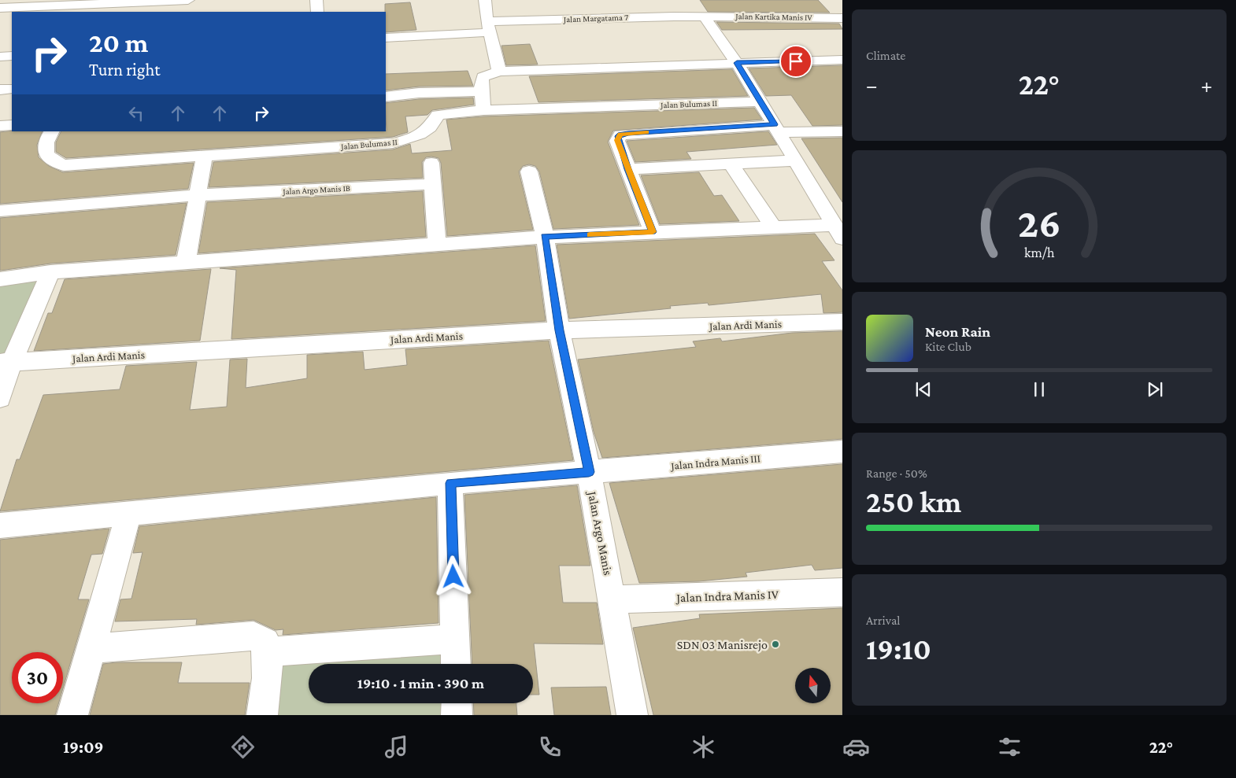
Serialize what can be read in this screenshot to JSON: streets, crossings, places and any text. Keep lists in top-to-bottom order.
{
  "streets": {
    "street": [
      "Jalan Kartika Manis IV",
      "Jalan Margatama 7",
      "Jalan Bulumas II",
      "Jalan Argo Manis IB",
      "Jalan Ardi Manis",
      "Jalan Indra Manis III",
      "Jalan Argo Manis",
      "Jalan Indra Manis IV"
    ]
  },
  "crossings": [
    ["Jalan Kartika Manis IV", "Jalan Margatama 7"],
    ["Jalan Ardi Manis", "Jalan Argo Manis"],
    ["Jalan Indra Manis III", "Jalan Argo Manis"],
    ["Jalan Argo Manis", "Jalan Indra Manis IV"]
  ],
  "places": ["SDN 03 Manisrejo"],
  "north": "top",
  "page": {
    "tile": [
      "Climate",
      ["Range · 50%", "250 km"],
      ["Arrival", "19:10"]
    ],
    "turn": ["20 m", "Turn right"],
    "heat": ["−", "22°", "+"],
    "song": ["Neon Rain", "Kite Club"],
    "limit": "30",
    "trip": "19:10 · 1 min · 390 m",
    "tabs": ["19:09", "22°"],
    "gauge": ["26", "km/h"]
  }
}
